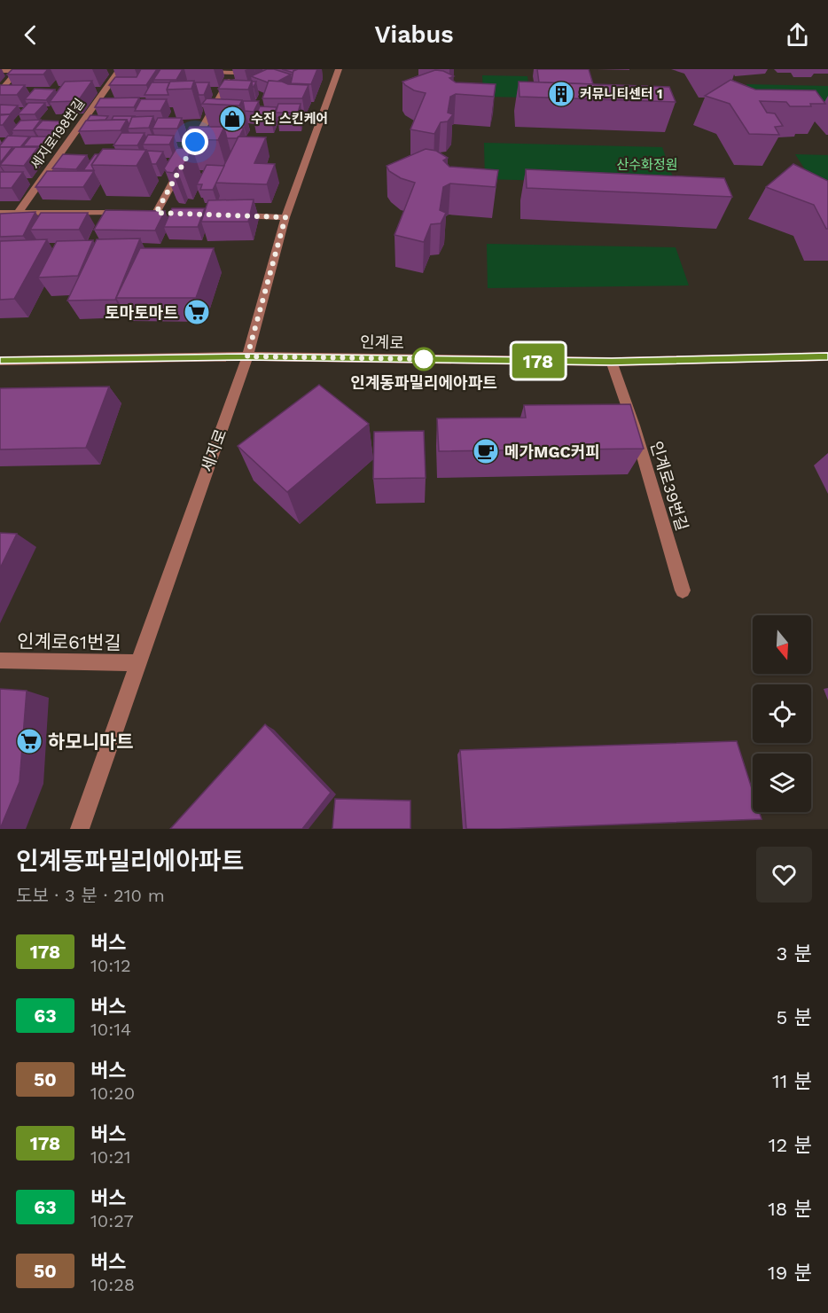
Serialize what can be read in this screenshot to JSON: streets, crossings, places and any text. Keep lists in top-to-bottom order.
{
  "streets": {
    "street": [
      "세지로198번길",
      "인계로",
      "세지로",
      "인계로39번길",
      "인계로61번길"
    ]
  },
  "crossings": [
    ["인계로", "세지로"],
    ["인계로", "인계로39번길"],
    ["세지로", "인계로61번길"]
  ],
  "parks": ["산수화정원"],
  "places": {
    "building": ["커뮤니티센터 1"],
    "shop": ["수진 스킨케어"],
    "supermarket": ["토마토마트", "하모니마트"],
    "other": ["인계동파밀리에아파트"],
    "cafe": ["메가MGC커피"]
  },
  "lines": ["bus line 178"],
  "north": "bottom",
  "page": {
    "header": "Viabus",
    "on_map": "178",
    "heading": ["인계동파밀리에아파트", "도보 · 3 분 · 210 m"],
    "list": [
      {
        "mark": "178",
        "name": "버스",
        "note": "10:12",
        "value": "3 분"
      },
      {
        "mark": "63",
        "name": "버스",
        "note": "10:14",
        "value": "5 분"
      },
      {
        "mark": "50",
        "name": "버스",
        "note": "10:20",
        "value": "11 분"
      },
      {
        "mark": "178",
        "name": "버스",
        "note": "10:21",
        "value": "12 분"
      },
      {
        "mark": "63",
        "name": "버스",
        "note": "10:27",
        "value": "18 분"
      },
      {
        "mark": "50",
        "name": "버스",
        "note": "10:28",
        "value": "19 분"
      }
    ]
  }
}
